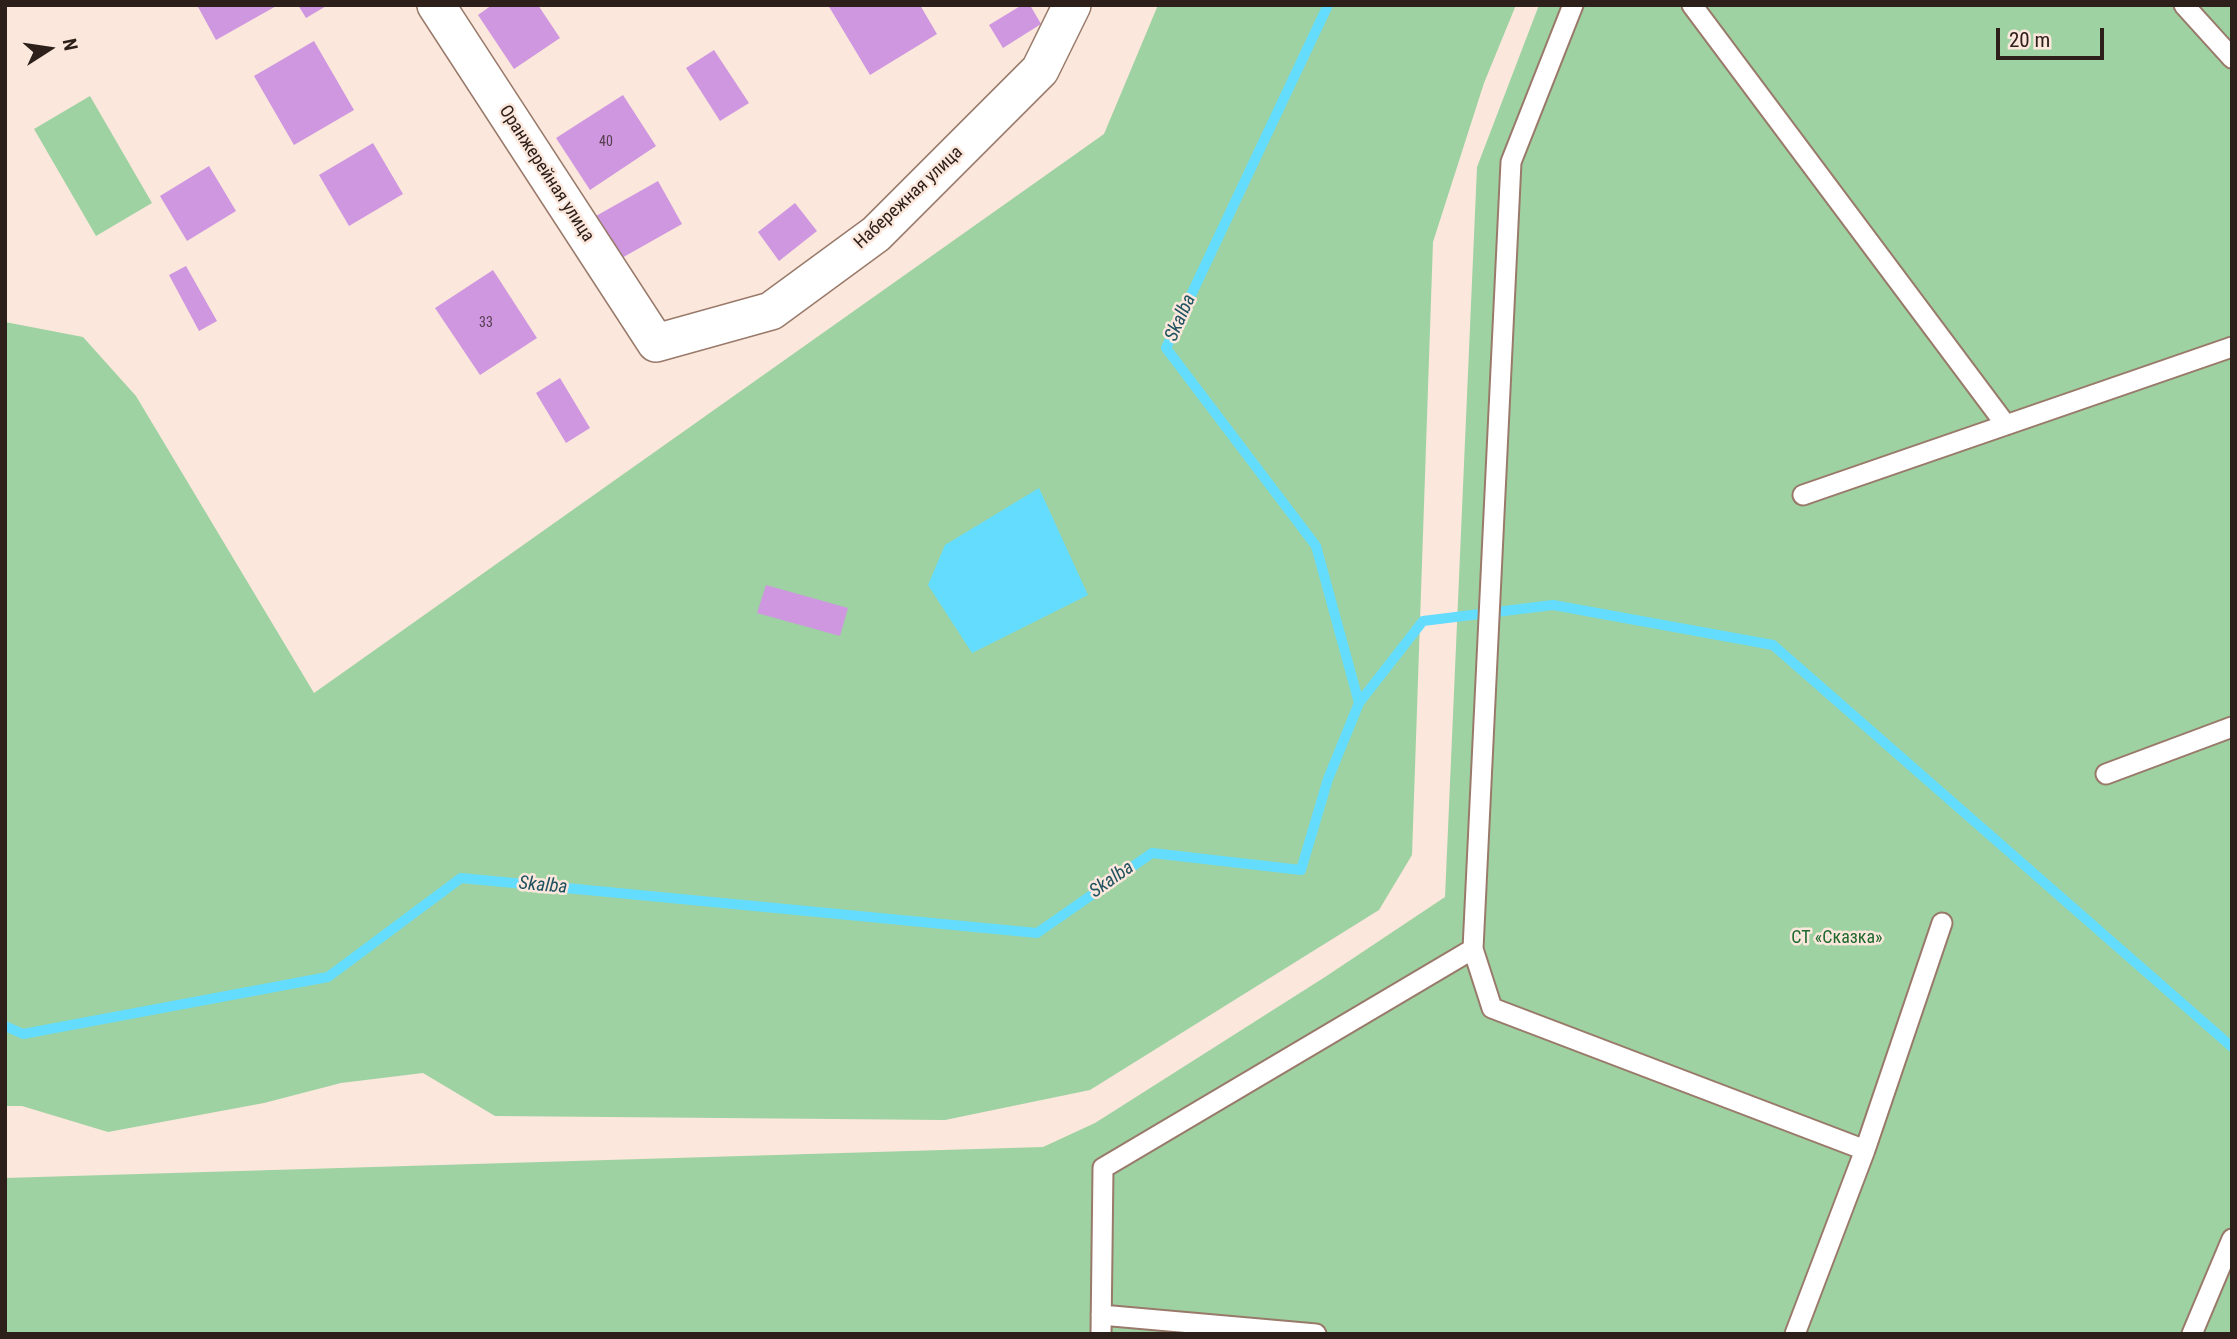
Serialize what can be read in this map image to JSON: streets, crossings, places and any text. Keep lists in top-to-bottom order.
{
  "streets": {
    "street": ["Оранжерейная улица", "Набережная улица"]
  },
  "crossings": [
    ["Оранжерейная улица", "Набережная улица"]
  ],
  "water": ["Skalba"],
  "parks": ["СТ «Сказка»"],
  "house_numbers": ["40", "33"],
  "scale_bar": "20 m",
  "north": "right"
}
